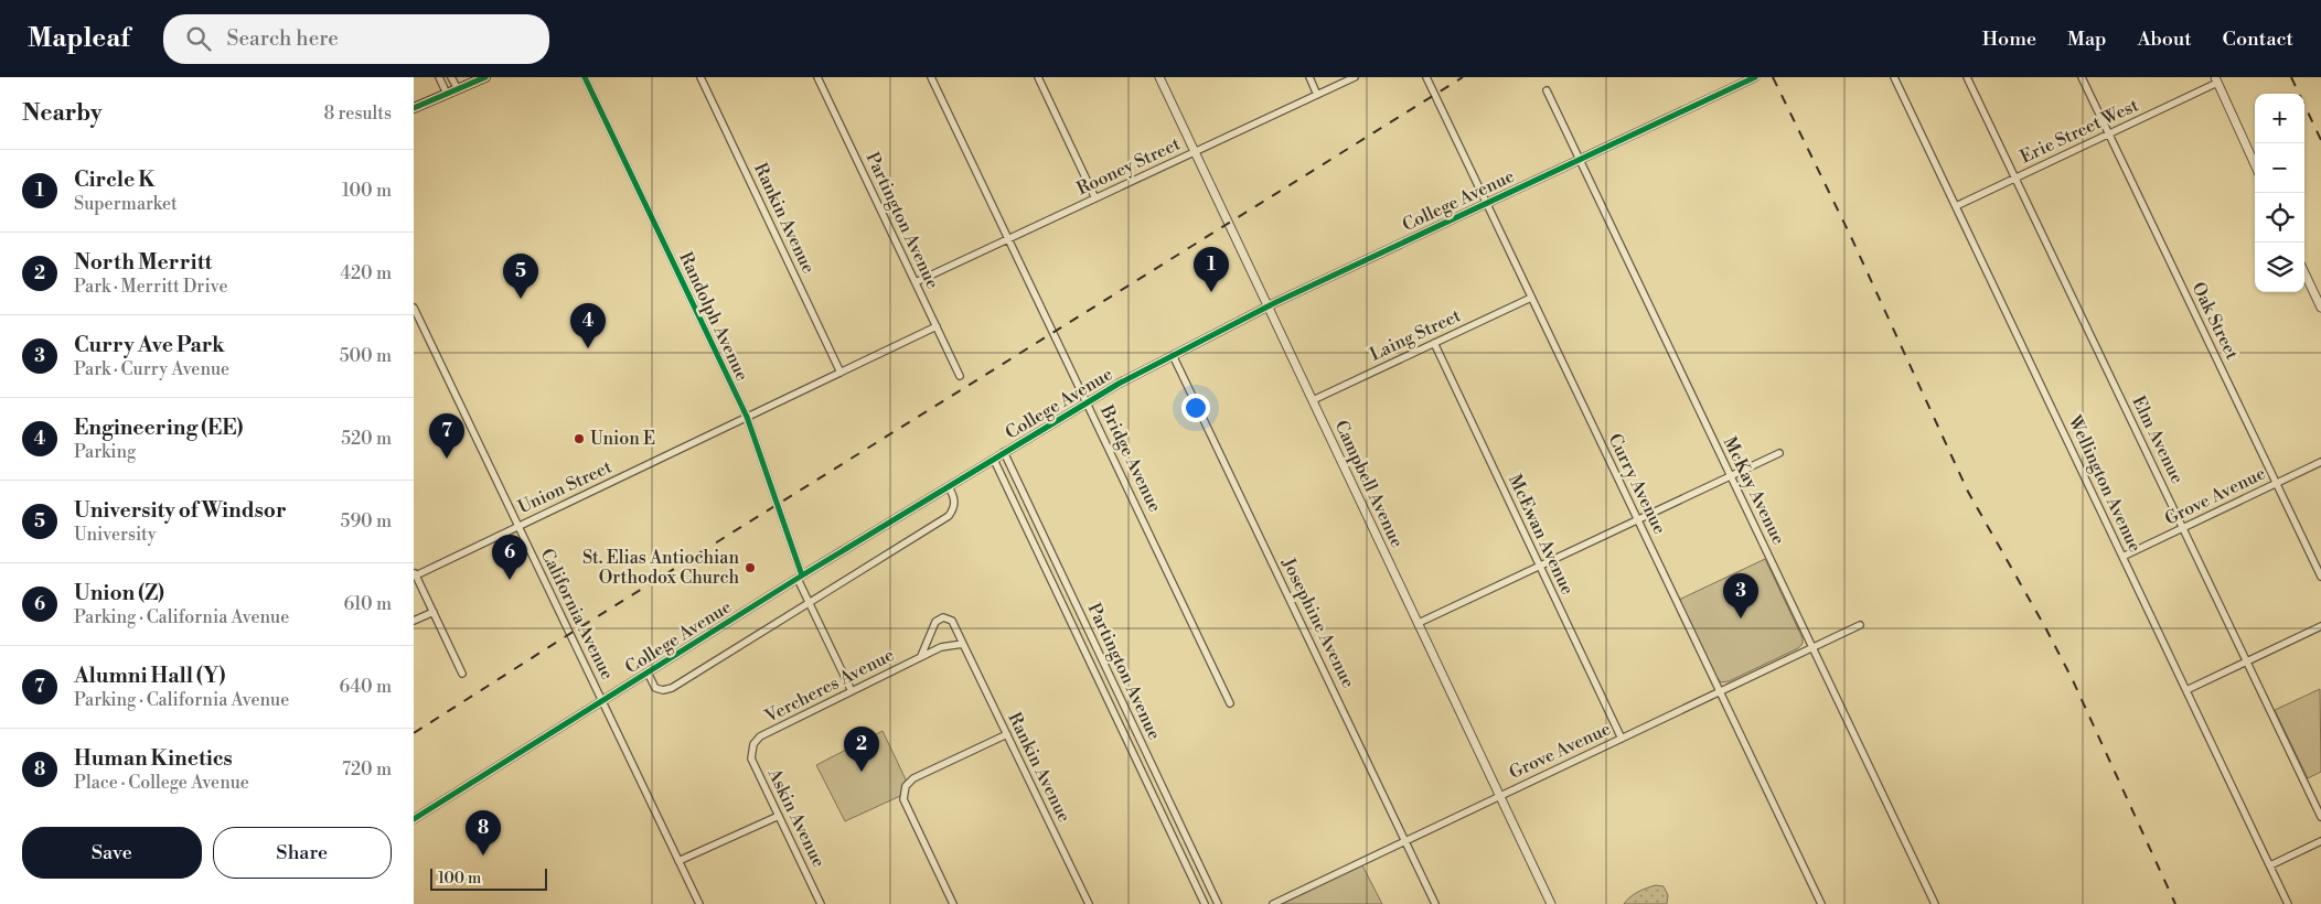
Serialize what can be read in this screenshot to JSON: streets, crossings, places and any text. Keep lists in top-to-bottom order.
{
  "streets": {
    "street": [
      "Erie Street West",
      "Rooney Street",
      "College Avenue",
      "Rankin Avenue",
      "Partington Avenue",
      "Randolph Avenue",
      "Oak Street",
      "Laing Street",
      "Elm Avenue",
      "Bridge Avenue",
      "Campbell Avenue",
      "Curry Avenue",
      "Wellington Avenue",
      "Union Street",
      "McKay Avenue",
      "Grove Avenue",
      "McEwan Avenue",
      "California Avenue",
      "Josephine Avenue",
      "Vercheres Avenue",
      "Askin Avenue"
    ]
  },
  "crossings": [
    ["Erie Street West", "Oak Street"],
    ["Erie Street West", "Elm Avenue"],
    ["Erie Street West", "Wellington Avenue"],
    ["Rooney Street", "Partington Avenue"],
    ["Rooney Street", "Bridge Avenue"],
    ["Rooney Street", "Campbell Avenue"],
    ["College Avenue", "Partington Avenue"],
    ["College Avenue", "Randolph Avenue"],
    ["College Avenue", "Bridge Avenue"],
    ["College Avenue", "Campbell Avenue"],
    ["College Avenue", "Curry Avenue"],
    ["College Avenue", "McKay Avenue"],
    ["College Avenue", "California Avenue"],
    ["College Avenue", "Josephine Avenue"],
    ["Rankin Avenue", "Union Street"],
    ["Rankin Avenue", "Vercheres Avenue"],
    ["Partington Avenue", "Union Street"],
    ["Randolph Avenue", "Union Street"],
    ["Randolph Avenue", "Vercheres Avenue"],
    ["Oak Street", "Grove Avenue"],
    ["Laing Street", "Campbell Avenue"],
    ["Laing Street", "Curry Avenue"],
    ["Laing Street", "McEwan Avenue"],
    ["Elm Avenue", "Grove Avenue"],
    ["Campbell Avenue", "Grove Avenue"],
    ["Curry Avenue", "Grove Avenue"],
    ["Wellington Avenue", "Grove Avenue"],
    ["Union Street", "California Avenue"],
    ["McKay Avenue", "Grove Avenue"],
    ["Grove Avenue", "McEwan Avenue"],
    ["Grove Avenue", "Josephine Avenue"],
    ["Vercheres Avenue", "Askin Avenue"]
  ],
  "places": ["Union E", "St. Elias Antiochian Orthodox Church"],
  "scale_bar": "100 m",
  "page": {
    "header": "Mapleaf",
    "search": "Search here",
    "nav": [
      "Home",
      "Map",
      "About",
      "Contact"
    ],
    "heading": ["Nearby", "8 results"],
    "map_buttons": ["+", "−"],
    "list": [
      {
        "mark": "1",
        "name": "Circle K",
        "note": "Supermarket",
        "value": "100 m"
      },
      {
        "mark": "2",
        "name": "North Merritt",
        "note": "Park · Merritt Drive",
        "value": "420 m"
      },
      {
        "mark": "3",
        "name": "Curry Ave Park",
        "note": "Park · Curry Avenue",
        "value": "500 m"
      },
      {
        "mark": "4",
        "name": "Engineering (EE)",
        "note": "Parking",
        "value": "520 m"
      },
      {
        "mark": "5",
        "name": "University of Windsor",
        "note": "University",
        "value": "590 m"
      },
      {
        "mark": "6",
        "name": "Union (Z)",
        "note": "Parking · California Avenue",
        "value": "610 m"
      },
      {
        "mark": "7",
        "name": "Alumni Hall (Y)",
        "note": "Parking · California Avenue",
        "value": "640 m"
      },
      {
        "mark": "8",
        "name": "Human Kinetics",
        "note": "Place · College Avenue",
        "value": "720 m"
      }
    ],
    "pins": [
      "1",
      "5",
      "4",
      "7",
      "6",
      "3",
      "2",
      "8"
    ],
    "buttons": ["Save", "Share"],
    "scale": "100 m"
  }
}
